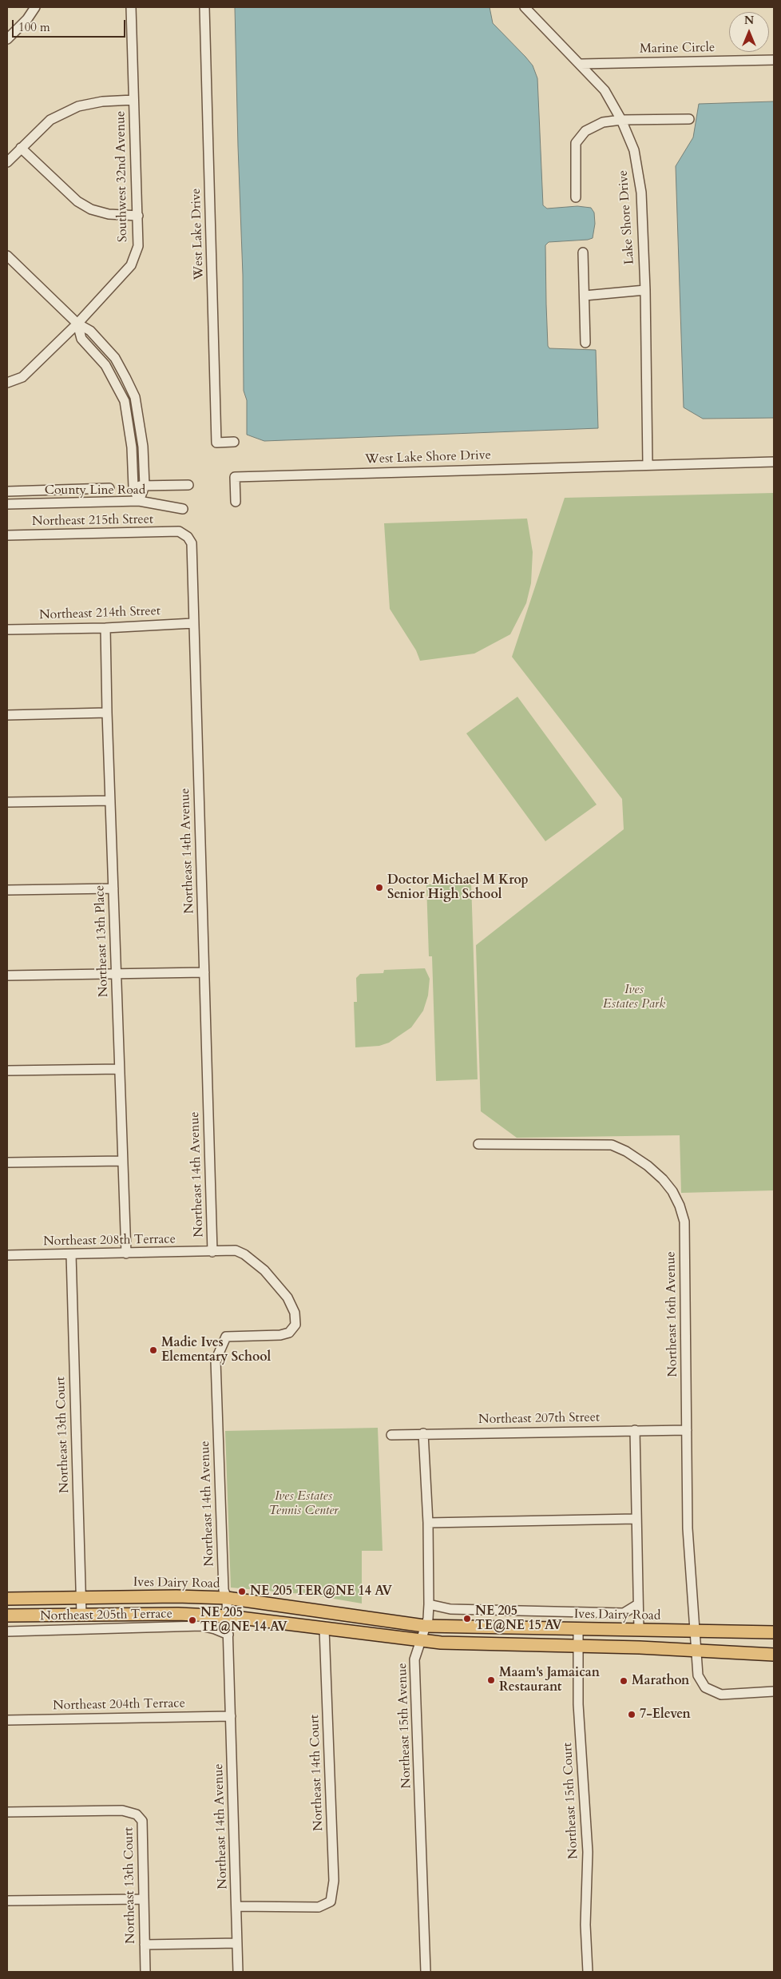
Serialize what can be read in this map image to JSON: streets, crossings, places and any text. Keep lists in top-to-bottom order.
{
  "streets": {
    "main road": ["Ives Dairy Road"],
    "street": [
      "Marine Circle",
      "Southwest 32nd Avenue",
      "Lake Shore Drive",
      "West Lake Drive",
      "West Lake Shore Drive",
      "County Line Road",
      "Northeast 215th Street",
      "Northeast 214th Street",
      "Northeast 14th Avenue",
      "Northeast 13th Place",
      "Northeast 208th Terrace",
      "Northeast 16th Avenue",
      "Northeast 207th Street",
      "Northeast 13th Court",
      "Northeast 205th Terrace",
      "Northeast 204th Terrace",
      "Northeast 15th Avenue",
      "Northeast 14th Court",
      "Northeast 15th Court"
    ]
  },
  "crossings": [
    ["Marine Circle", "Lake Shore Drive"],
    ["Lake Shore Drive", "West Lake Shore Drive"],
    ["Northeast 215th Street", "Northeast 14th Avenue"],
    ["Northeast 214th Street", "Northeast 14th Avenue"],
    ["Northeast 214th Street", "Northeast 13th Place"],
    ["Northeast 14th Avenue", "Northeast 208th Terrace"],
    ["Northeast 14th Avenue", "Ives Dairy Road"],
    ["Northeast 14th Avenue", "Northeast 205th Terrace"],
    ["Northeast 14th Avenue", "Northeast 204th Terrace"],
    ["Northeast 14th Avenue", "Northeast 14th Court"],
    ["Northeast 13th Place", "Northeast 208th Terrace"],
    ["Northeast 208th Terrace", "Northeast 13th Court"],
    ["Northeast 16th Avenue", "Northeast 207th Street"],
    ["Northeast 16th Avenue", "Ives Dairy Road"],
    ["Northeast 207th Street", "Northeast 15th Avenue"],
    ["Northeast 13th Court", "Ives Dairy Road"],
    ["Ives Dairy Road", "Northeast 15th Avenue"],
    ["Ives Dairy Road", "Northeast 15th Court"]
  ],
  "parks": ["Ives Estates Park", "Ives Estates Tennis Center"],
  "places": [
    "Doctor Michael M Krop Senior High School",
    "Madie Ives Elementary School",
    "NE 205 TER@NE 14 AV",
    "NE 205 TE@NE 15 AV",
    "NE 205 TE@NE 14 AV",
    "Maam's Jamaican Restaurant",
    "Marathon",
    "7-Eleven"
  ],
  "scale_bar": "100 m",
  "north": "top"
}
